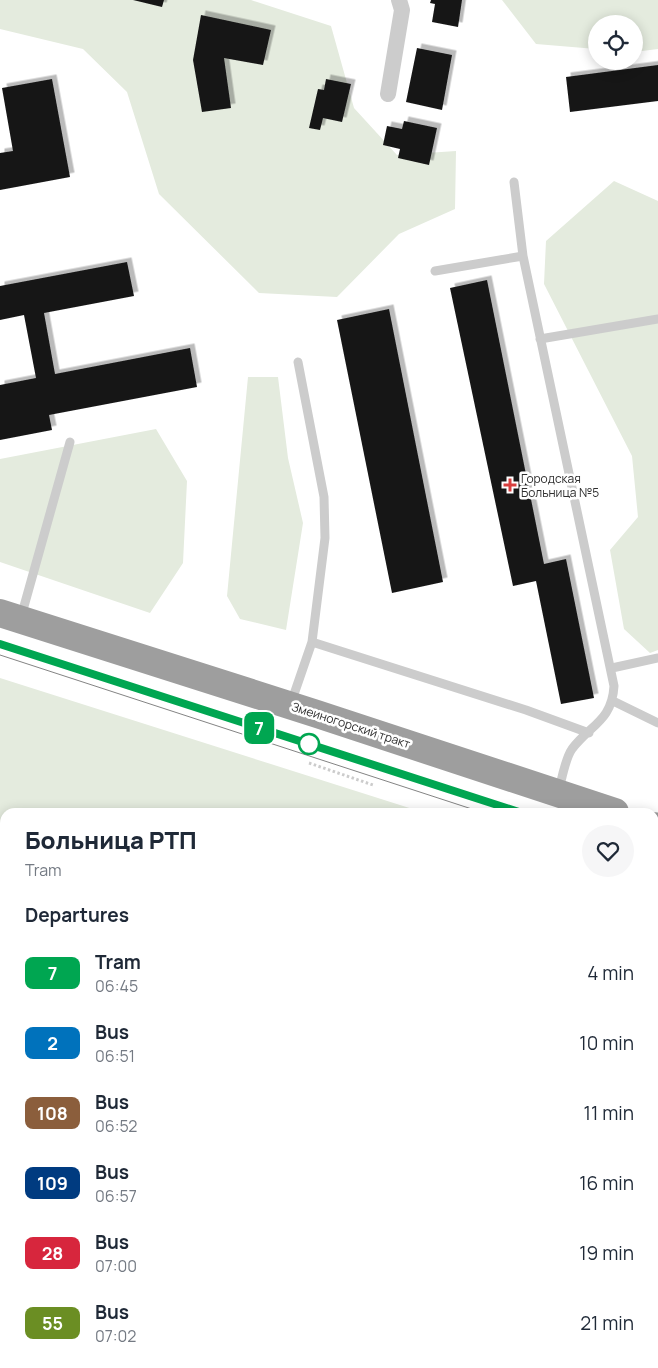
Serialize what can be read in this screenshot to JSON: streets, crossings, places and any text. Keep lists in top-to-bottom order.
{
  "streets": {
    "highway": ["Змеиногорский тракт"]
  },
  "places": {
    "health": ["Городская Больница №5"]
  },
  "lines": ["tram line 7"],
  "page": {
    "on_map": "7",
    "heading": [
      ["Больница РТП", "Tram"],
      "Departures"
    ],
    "list": [
      {
        "mark": "7",
        "name": "Tram",
        "note": "06:45",
        "value": "4 min"
      },
      {
        "mark": "2",
        "name": "Bus",
        "note": "06:51",
        "value": "10 min"
      },
      {
        "mark": "108",
        "name": "Bus",
        "note": "06:52",
        "value": "11 min"
      },
      {
        "mark": "109",
        "name": "Bus",
        "note": "06:57",
        "value": "16 min"
      },
      {
        "mark": "28",
        "name": "Bus",
        "note": "07:00",
        "value": "19 min"
      },
      {
        "mark": "55",
        "name": "Bus",
        "note": "07:02",
        "value": "21 min"
      }
    ]
  }
}
